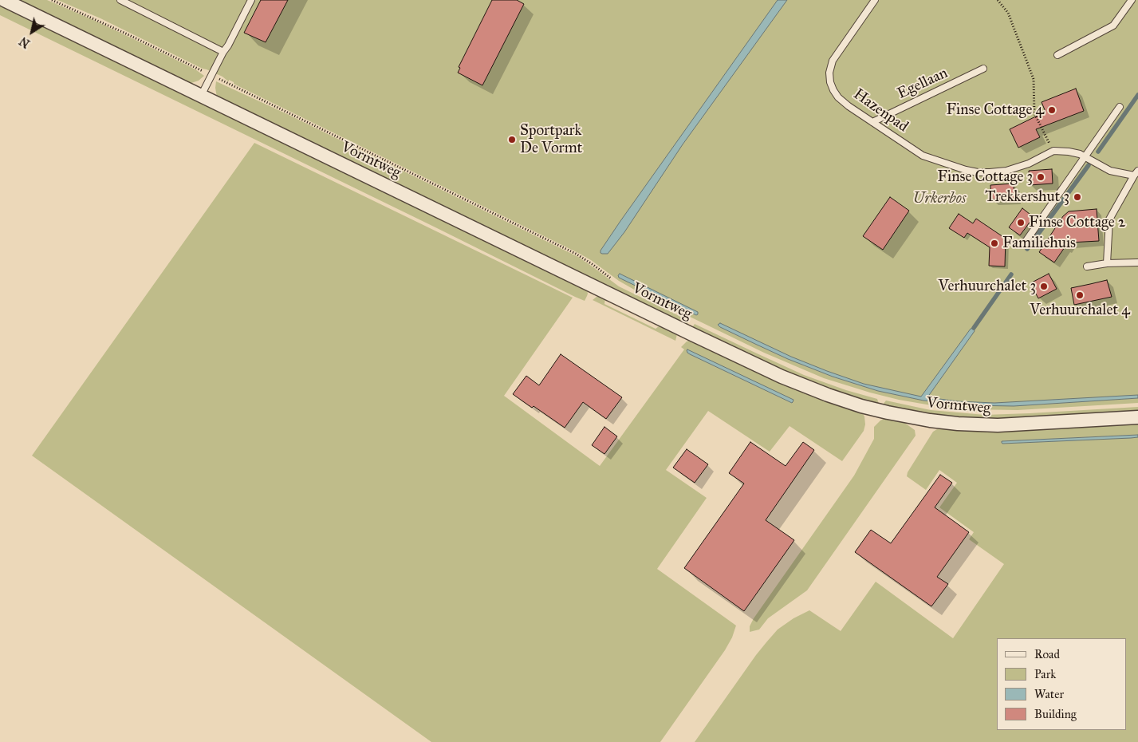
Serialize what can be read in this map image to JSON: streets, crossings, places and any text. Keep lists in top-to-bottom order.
{
  "streets": {
    "street": ["Vormtweg"],
    "lane": ["Egellaan", "Hazenpad"]
  },
  "crossings": [
    ["Egellaan", "Hazenpad"]
  ],
  "parks": ["Urkerbos"],
  "places": [
    "Finse Cottage 4",
    "Sportpark De Vormt",
    "Finse Cottage 3",
    "Trekkershut 3",
    "Finse Cottage 2",
    "Familiehuis",
    "Verhuurchalet 3",
    "Verhuurchalet 4"
  ],
  "legend": [
    "Road",
    "Park",
    "Water",
    "Building"
  ],
  "north": "bottom left"
}
